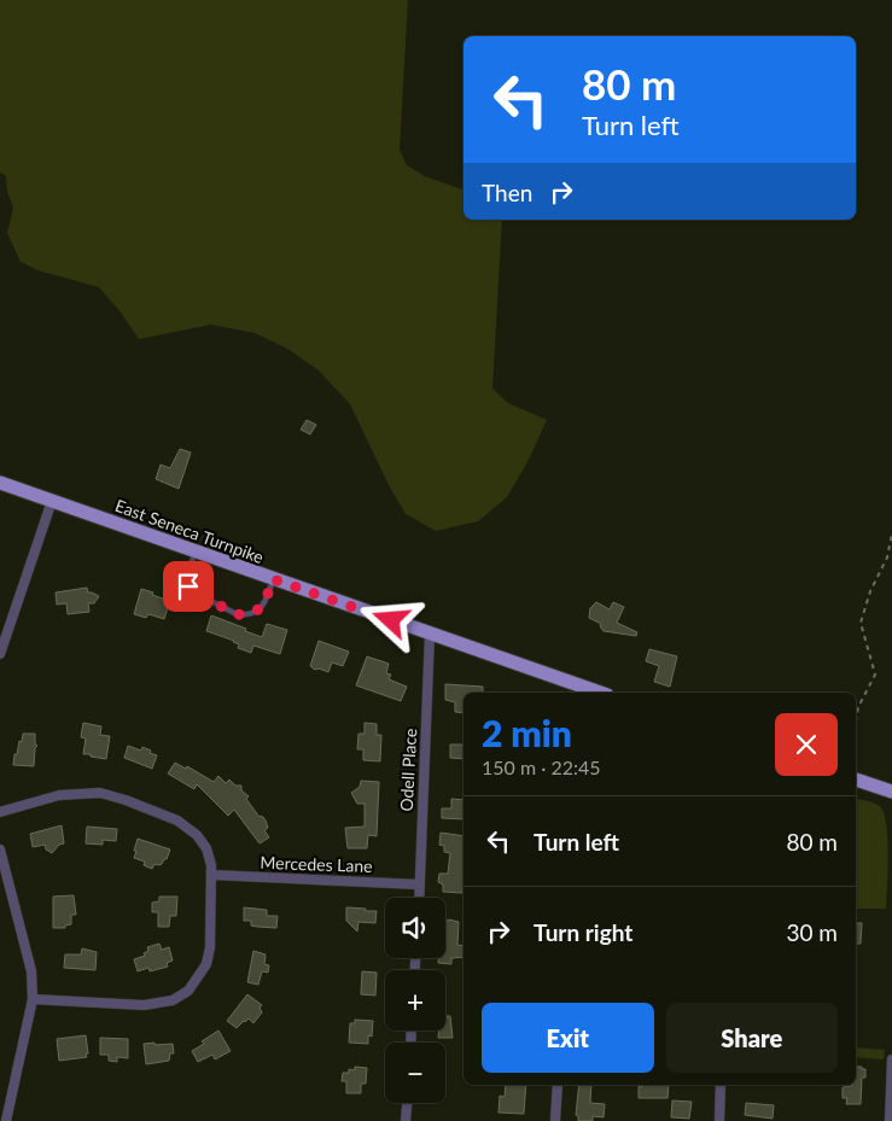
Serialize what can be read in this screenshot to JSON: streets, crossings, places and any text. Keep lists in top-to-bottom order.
{
  "streets": {
    "main road": ["East Seneca Turnpike"],
    "street": ["Odell Place", "Mercedes Lane"]
  },
  "crossings": [
    ["East Seneca Turnpike", "Odell Place"],
    ["Odell Place", "Mercedes Lane"]
  ],
  "page": {
    "turn": ["80 m", "Turn left"],
    "then": "Then",
    "heading": ["2 min", "150 m · 22:45"],
    "list": [
      {
        "name": "Turn left",
        "value": "80 m"
      },
      {
        "name": "Turn right",
        "value": "30 m"
      }
    ],
    "map_buttons": ["+", "−"],
    "buttons": ["Exit", "Share"]
  }
}
